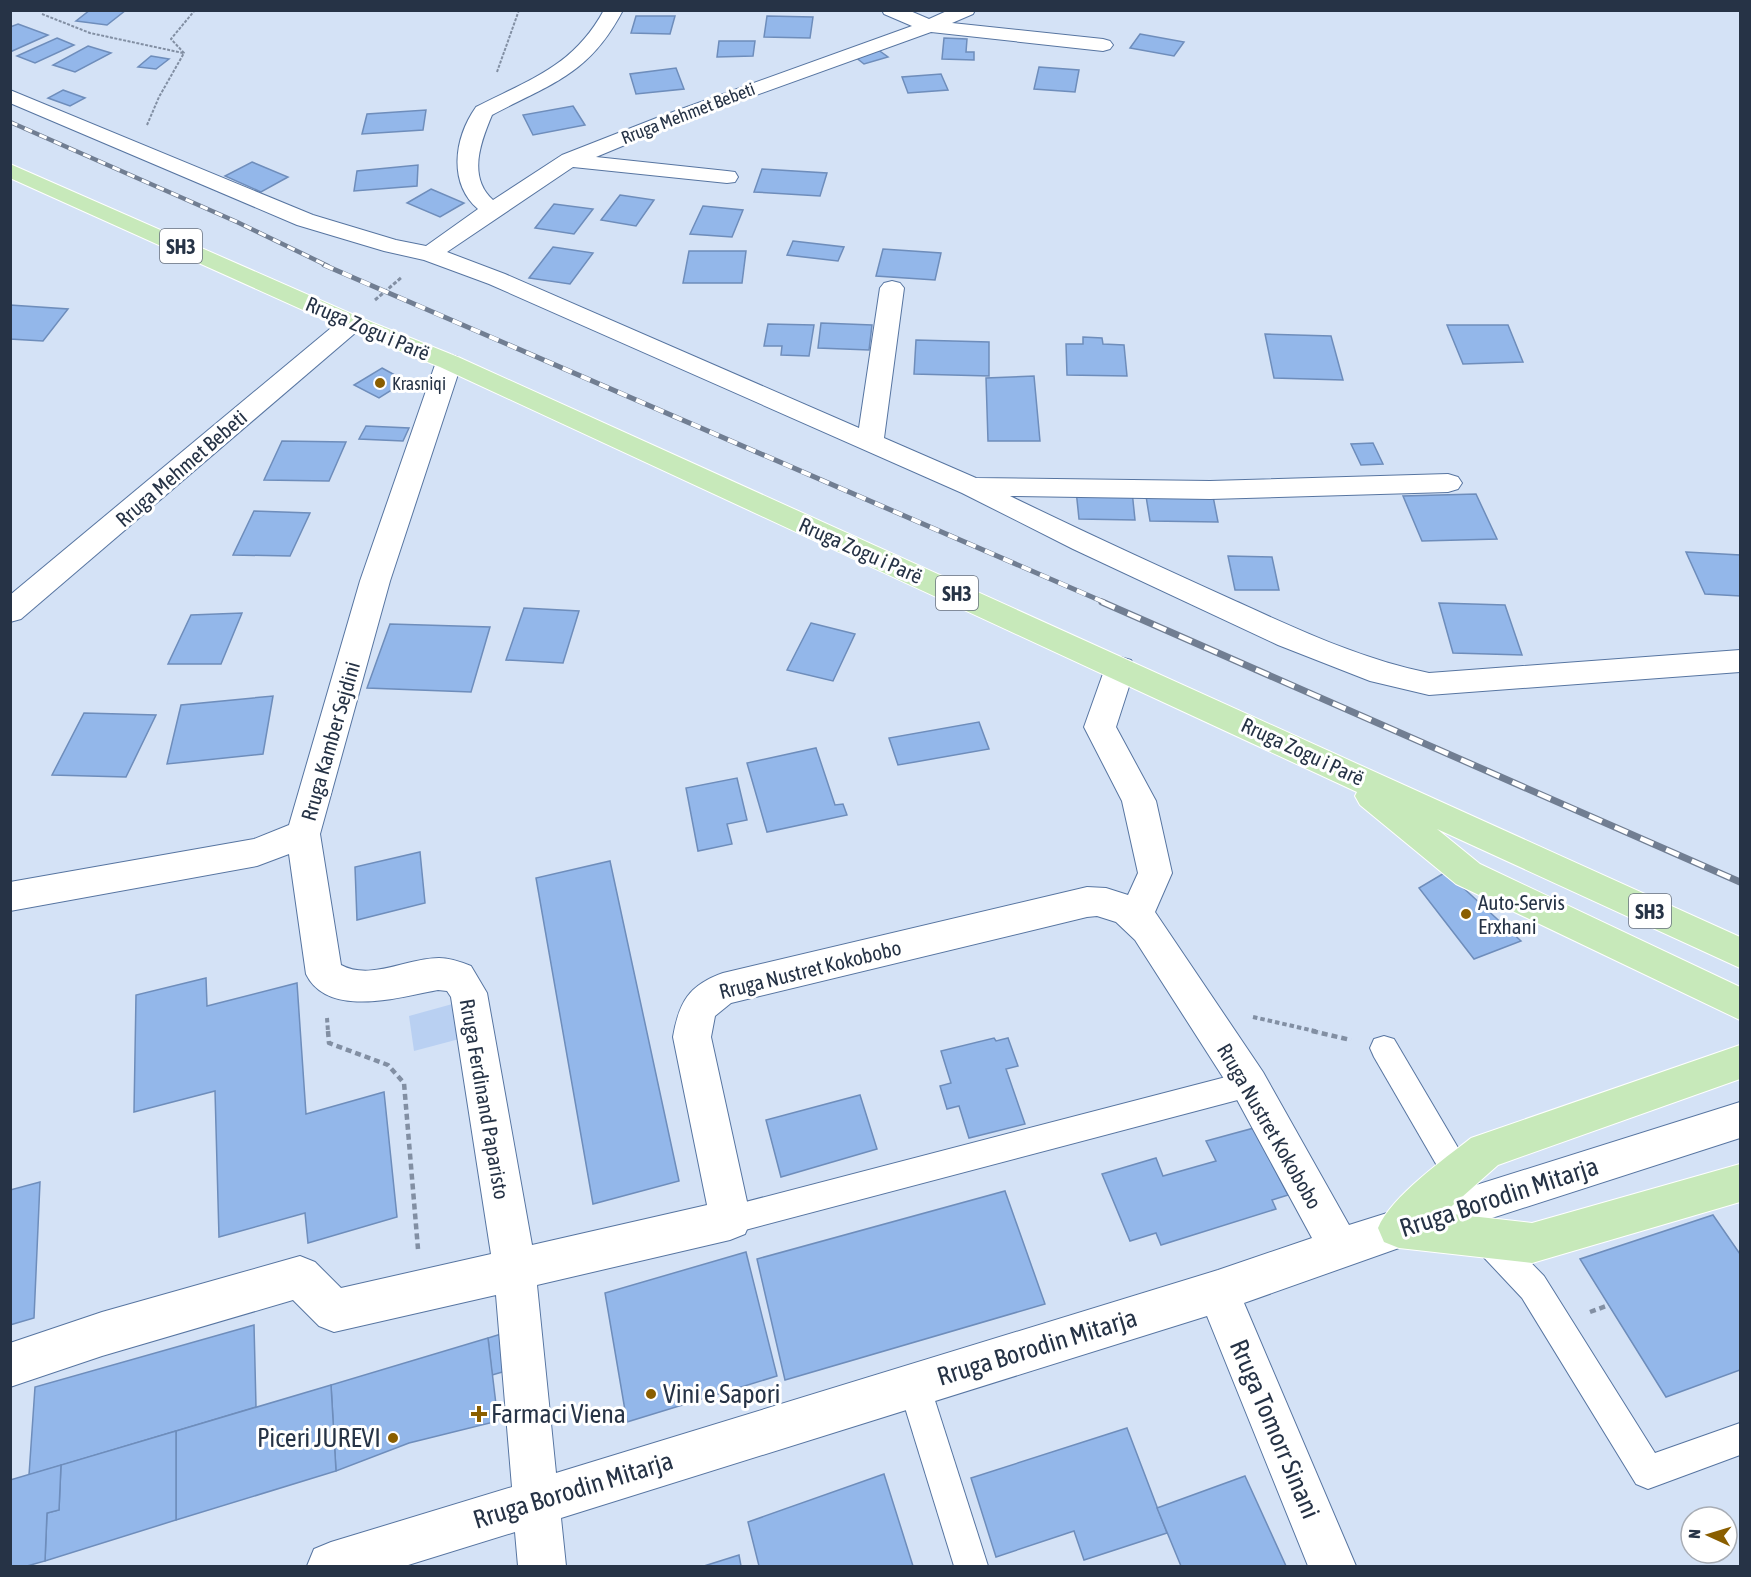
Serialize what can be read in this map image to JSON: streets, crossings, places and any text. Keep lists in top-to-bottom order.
{
  "streets": {
    "main road": ["SH3", "Rruga Zogu i Parë"],
    "street": [
      "Rruga Mehmet Bebeti",
      "Rruga Kamber Sejdini",
      "Rruga Nustret Kokobobo",
      "Rruga Ferdinand Paparisto",
      "Rruga Borodin Mitarja",
      "Rruga Tomorr Sinani"
    ]
  },
  "crossings": [
    ["Rruga Mehmet Bebeti", "Rruga Zogu i Parë"],
    ["Rruga Zogu i Parë", "Rruga Kamber Sejdini"],
    ["Rruga Nustret Kokobobo", "Rruga Borodin Mitarja"],
    ["Rruga Ferdinand Paparisto", "Rruga Borodin Mitarja"],
    ["Rruga Borodin Mitarja", "Rruga Tomorr Sinani"]
  ],
  "places": {
    "other": [
      "Krasniqi",
      "Auto-Servis Erxhani",
      "Vini e Sapori",
      "Piceri JUREVI"
    ],
    "health": ["Farmaci Viena"]
  },
  "north": "left"
}
